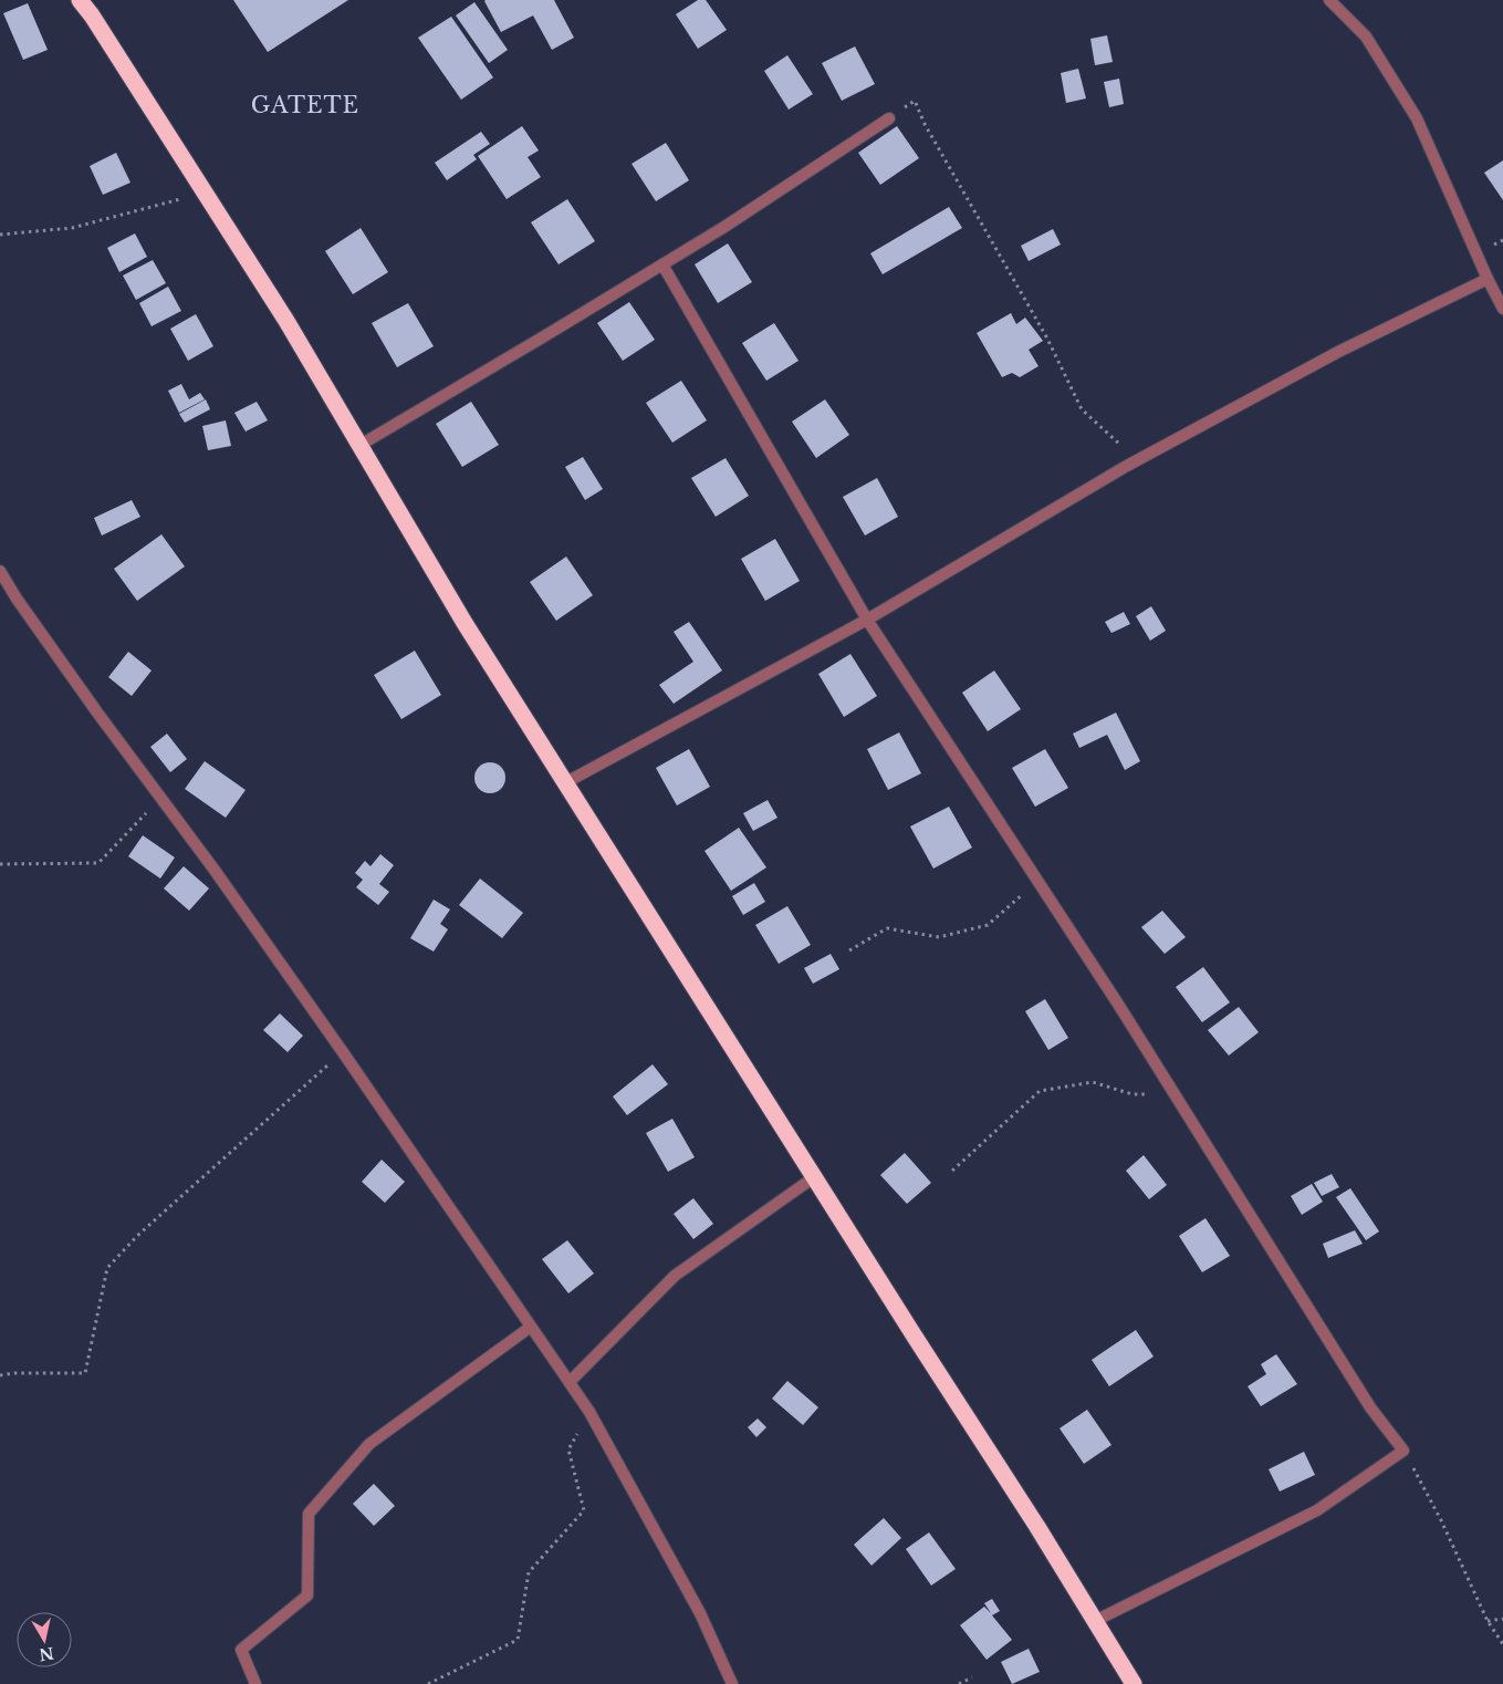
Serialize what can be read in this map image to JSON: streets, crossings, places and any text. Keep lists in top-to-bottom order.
{
  "districts": ["GATETE"],
  "north": "bottom"
}
